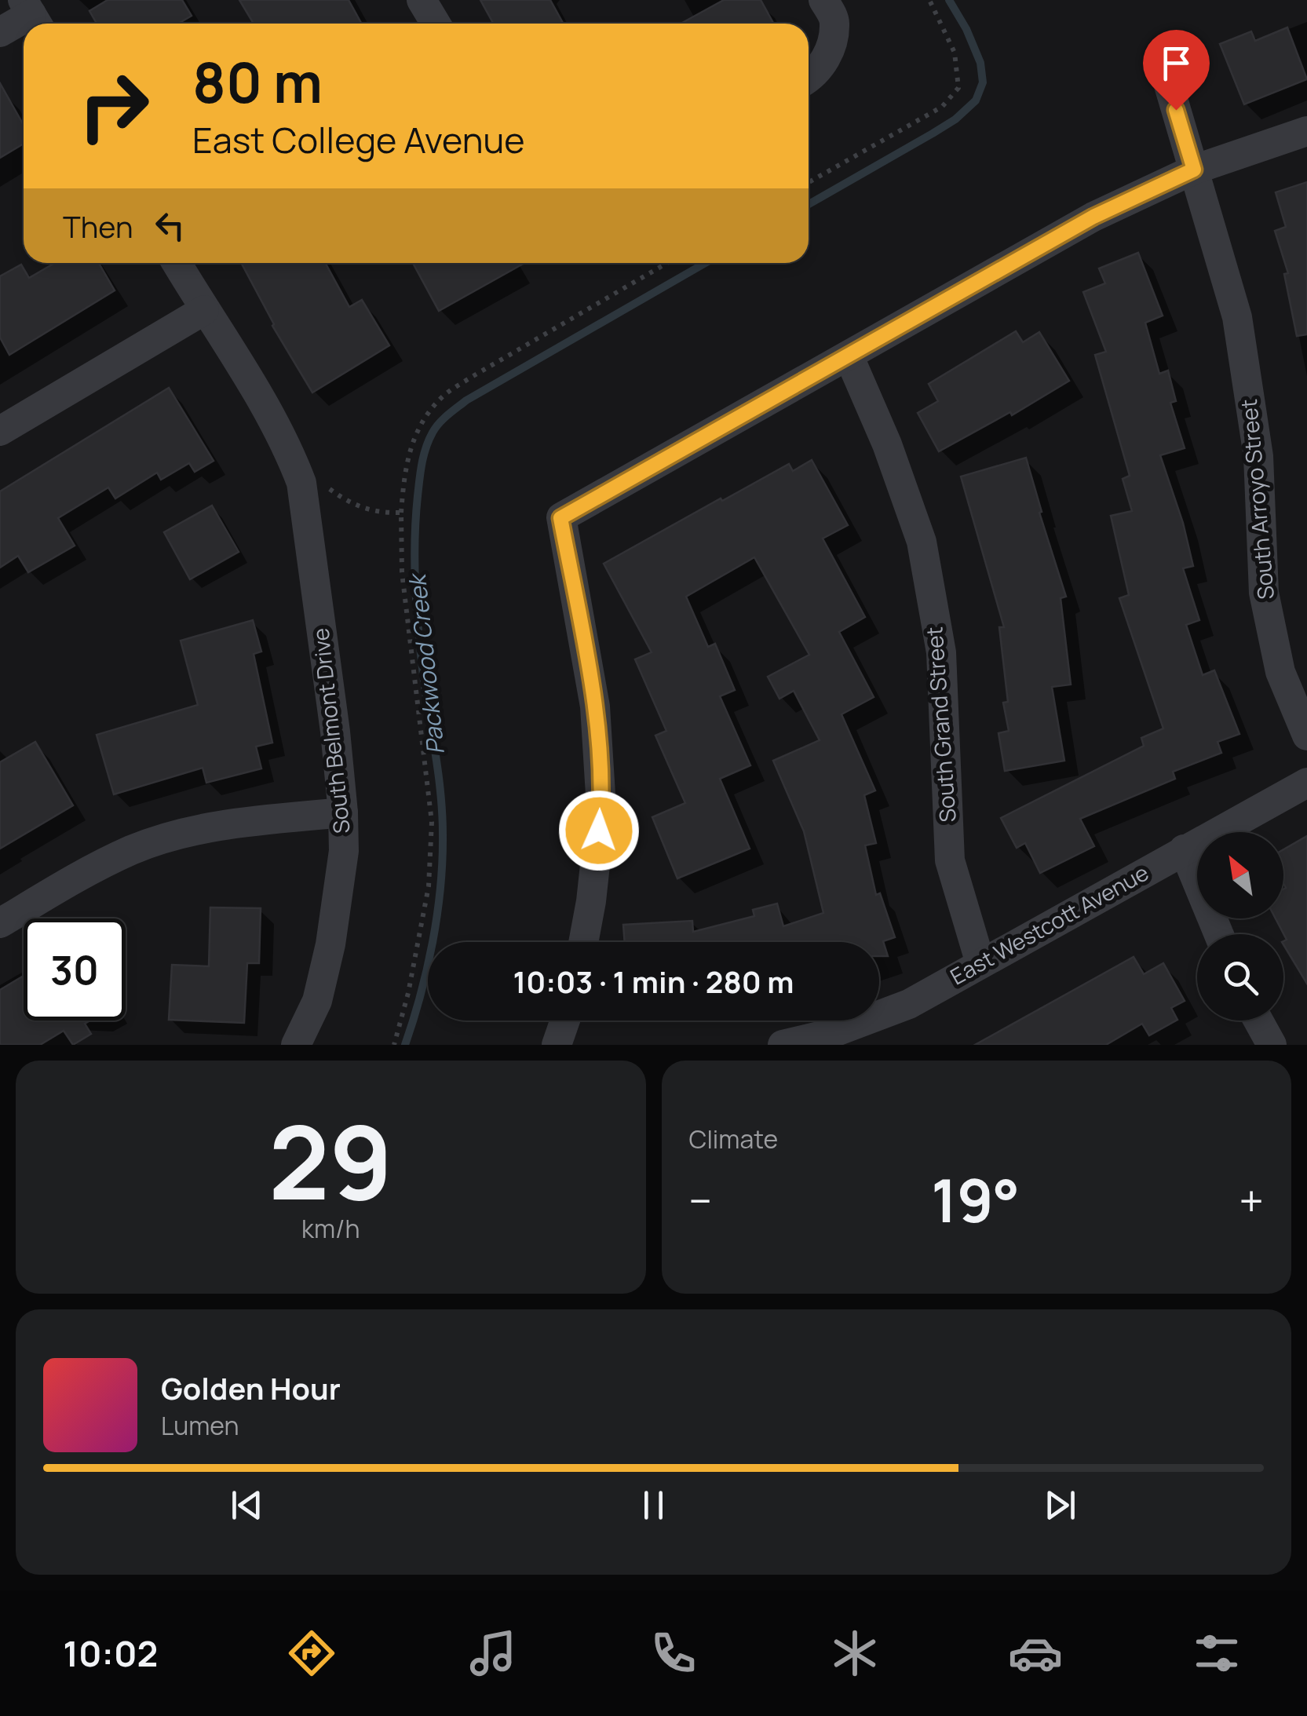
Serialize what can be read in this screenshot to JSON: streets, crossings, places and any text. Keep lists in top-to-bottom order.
{
  "streets": {
    "street": [
      "South Arroyo Street",
      "South Grand Street",
      "South Belmont Drive",
      "East Westcott Avenue"
    ]
  },
  "crossings": [
    ["South Grand Street", "East Westcott Avenue"]
  ],
  "water": ["Packwood Creek"],
  "north": "top left",
  "page": {
    "turn": ["80 m", "East College Avenue"],
    "then": "Then",
    "limit": "30",
    "trip": "10:03 · 1 min · 280 m",
    "tile": [
      ["29", "km/h"],
      "Climate"
    ],
    "heat": ["−", "19°", "+"],
    "song": ["Golden Hour", "Lumen"],
    "tabs": "10:02"
  }
}
